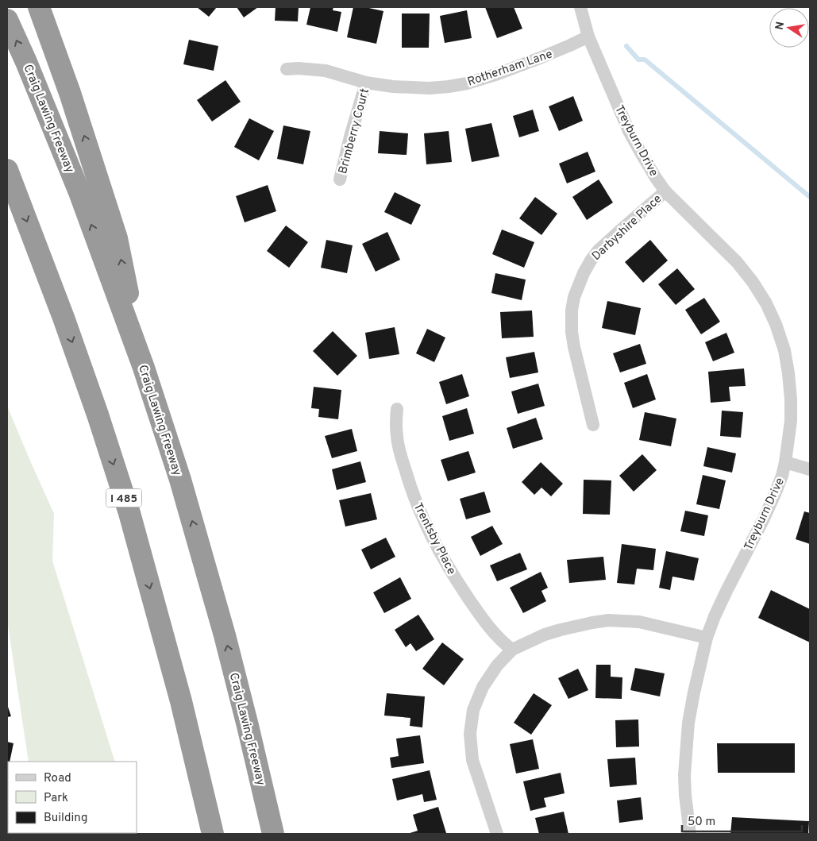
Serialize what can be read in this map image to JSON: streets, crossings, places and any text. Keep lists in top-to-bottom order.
{
  "streets": {
    "highway": ["Craig Lawing Freeway", "I 485"],
    "street": [
      "Rotherham Lane",
      "Brimberry Court",
      "Treyburn Drive",
      "Darbyshire Place",
      "Trentsby Place"
    ]
  },
  "crossings": [
    ["Rotherham Lane", "Brimberry Court"],
    ["Rotherham Lane", "Treyburn Drive"],
    ["Treyburn Drive", "Darbyshire Place"]
  ],
  "legend": ["Road", "Park", "Building"],
  "scale_bar": "50 m",
  "north": "left"
}
